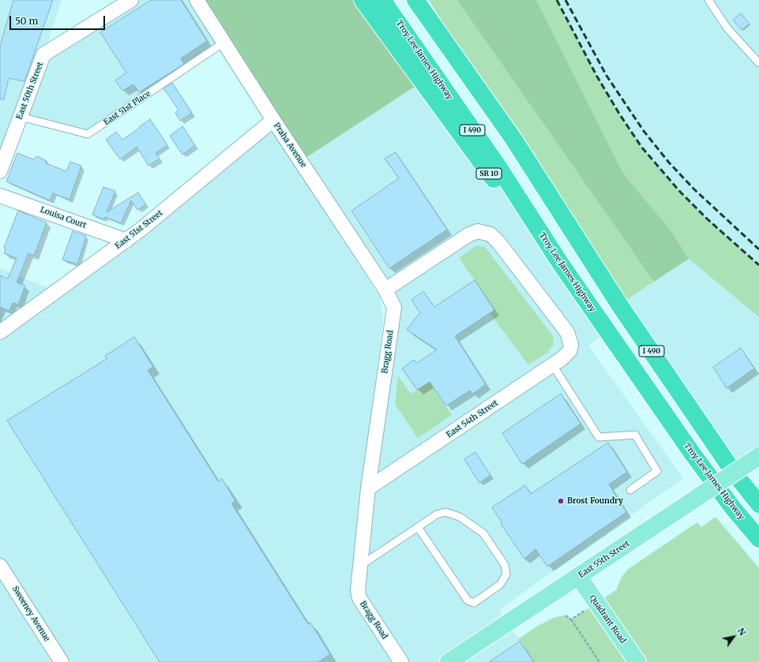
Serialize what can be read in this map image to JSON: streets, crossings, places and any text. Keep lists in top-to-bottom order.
{
  "streets": {
    "highway": ["Troy Lee James Highway", "I 490", "SR 10"],
    "main road": ["East 55th Street", "Quadrant Road"],
    "street": [
      "East 50th Street",
      "Praha Avenue",
      "Louisa Court",
      "East 51st Street",
      "Bragg Road",
      "East 54th Street",
      "Sweeney Avenue"
    ],
    "lane": ["East 51st Place"]
  },
  "crossings": [
    ["Troy Lee James Highway", "SR 10"],
    ["East 50th Street", "East 51st Place"],
    ["East 51st Place", "Praha Avenue"],
    ["Praha Avenue", "East 51st Street"],
    ["Praha Avenue", "Bragg Road"],
    ["Praha Avenue", "East 54th Street"],
    ["Louisa Court", "East 51st Street"],
    ["Bragg Road", "East 54th Street"],
    ["East 55th Street", "Quadrant Road"]
  ],
  "places": ["Brost Foundry"],
  "scale_bar": "50 m",
  "north": "top right"
}
